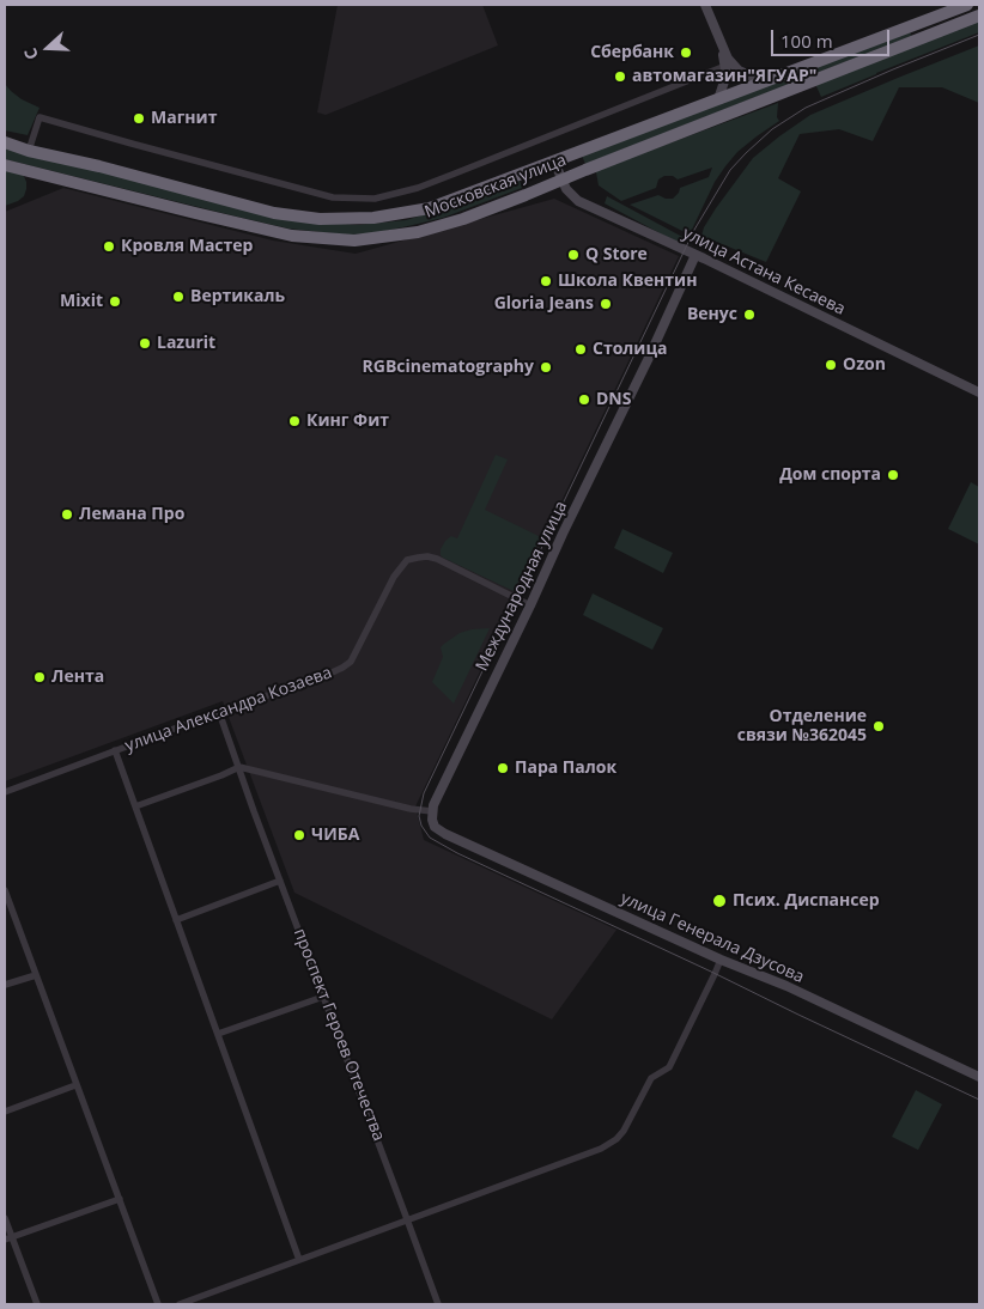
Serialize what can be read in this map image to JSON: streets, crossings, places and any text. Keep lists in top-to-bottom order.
{
  "streets": {
    "highway": ["Московская улица"],
    "street": [
      "улица Астана Кесаева",
      "Международная улица",
      "улица Александра Козаева",
      "улица Генерала Дзусова",
      "проспект Героев Отечества"
    ]
  },
  "crossings": [
    ["Московская улица", "улица Астана Кесаева"],
    ["улица Астана Кесаева", "Международная улица"],
    ["Международная улица", "улица Александра Козаева"],
    ["Международная улица", "улица Генерала Дзусова"],
    ["улица Александра Козаева", "проспект Героев Отечества"]
  ],
  "places": [
    "Сбербанк",
    "автомагазин\"ЯГУАР\"",
    "Магнит",
    "Кровля Мастер",
    "Q Store",
    "Школа Квентин",
    "Вертикаль",
    "Mixit",
    "Gloria Jeans",
    "Венус",
    "Lazurit",
    "Столица",
    "Ozon",
    "RGBcinematography",
    "DNS",
    "Кинг Фит",
    "Дом спорта",
    "Лемана Про",
    "Лента",
    "Отделение связи №362045",
    "Пара Палок",
    "ЧИБА",
    "Псих. Диспансер"
  ],
  "scale_bar": "100 m",
  "north": "left"
}
